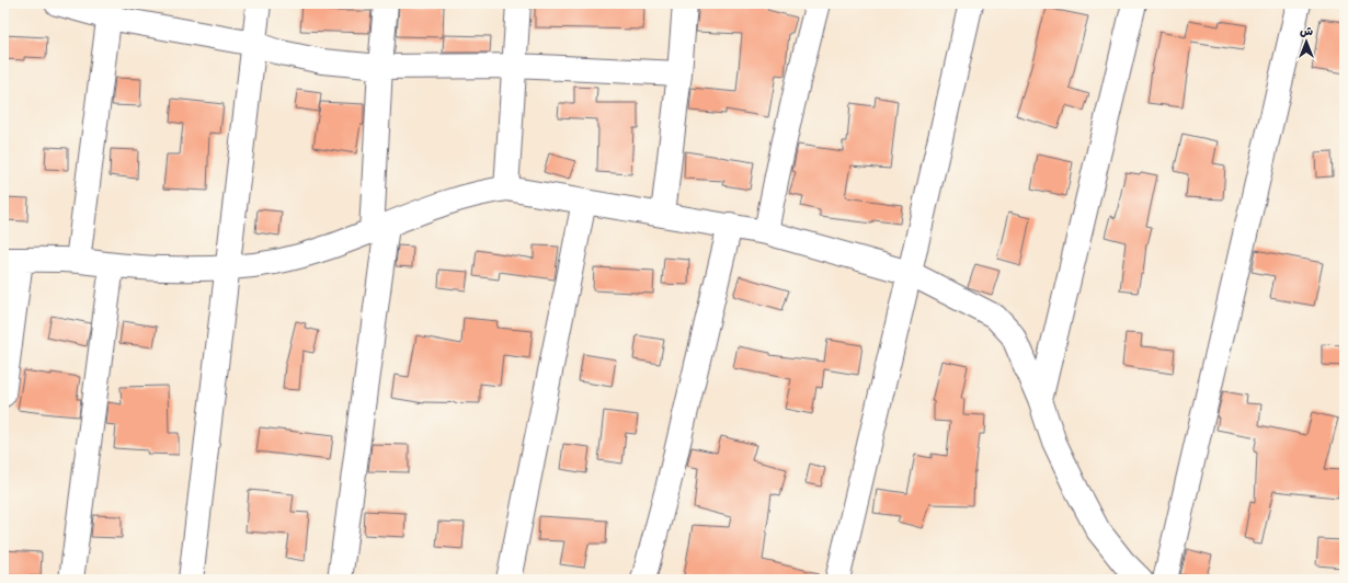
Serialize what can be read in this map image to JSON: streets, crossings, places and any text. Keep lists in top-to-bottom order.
{
  "north": "top"
}
